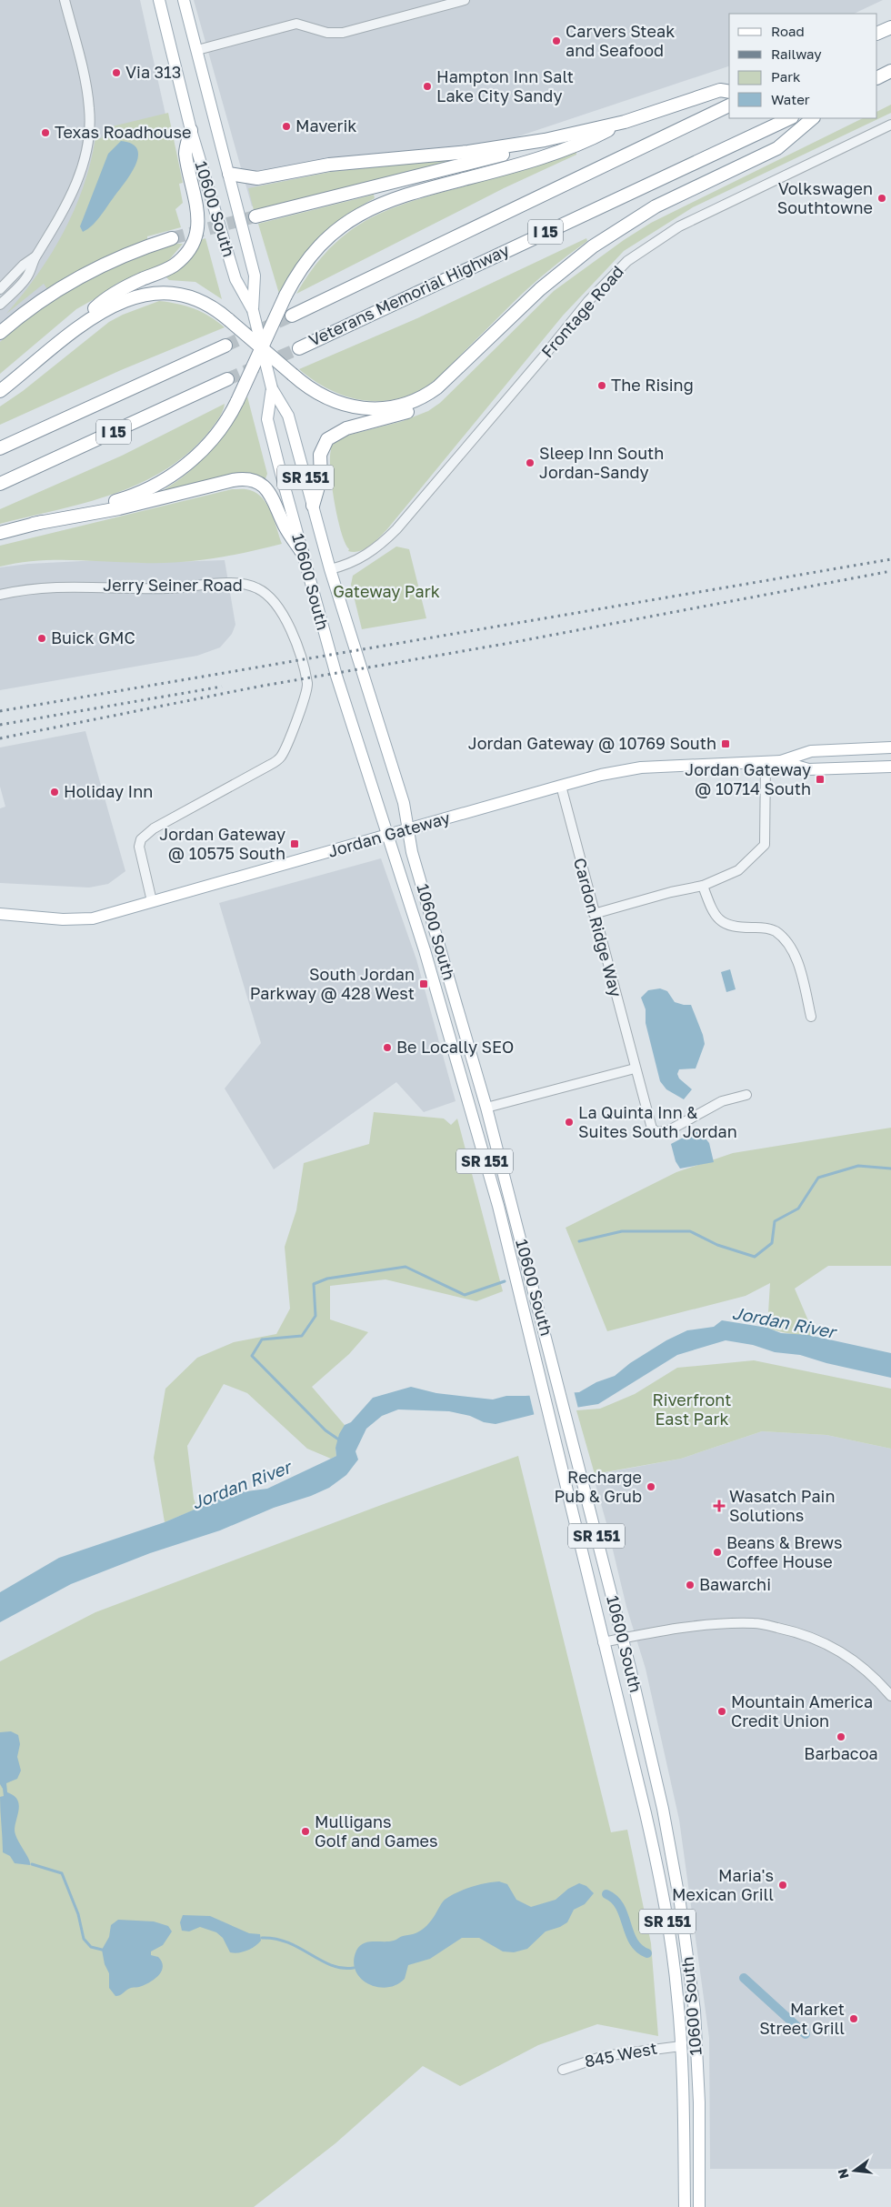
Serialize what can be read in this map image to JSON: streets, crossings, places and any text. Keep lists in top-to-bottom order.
{
  "streets": {
    "highway": ["I 15", "Veterans Memorial Highway"],
    "main road": ["10600 South", "SR 151", "Jordan Gateway"],
    "street": [
      "Frontage Road",
      "Jerry Seiner Road",
      "Cardon Ridge Way",
      "845 West"
    ]
  },
  "crossings": [
    ["10600 South", "Frontage Road"],
    ["10600 South", "Jordan Gateway"],
    ["10600 South", "845 West"],
    ["Jerry Seiner Road", "Jordan Gateway"],
    ["Jordan Gateway", "Cardon Ridge Way"]
  ],
  "water": ["Jordan River"],
  "parks": ["Gateway Park", "Riverfront East Park"],
  "places": {
    "other": [
      "Carvers Steak and Seafood",
      "Via 313",
      "Hampton Inn Salt Lake City Sandy",
      "Maverik",
      "Texas Roadhouse",
      "Volkswagen Southtowne",
      "The Rising",
      "Sleep Inn South Jordan-Sandy",
      "Buick GMC",
      "Holiday Inn",
      "Be Locally SEO",
      "La Quinta Inn & Suites South Jordan",
      "Recharge Pub & Grub",
      "Beans & Brews Coffee House",
      "Bawarchi",
      "Mountain America Credit Union",
      "Barbacoa",
      "Mulligans Golf and Games",
      "Maria's Mexican Grill",
      "Market Street Grill"
    ],
    "transit": [
      "Jordan Gateway @ 10769 South",
      "Jordan Gateway @ 10714 South",
      "Jordan Gateway @ 10575 South",
      "South Jordan Parkway @ 428 West"
    ],
    "health": ["Wasatch Pain Solutions"]
  },
  "legend": [
    "Road",
    "Railway",
    "Park",
    "Water"
  ],
  "north": "left"
}
